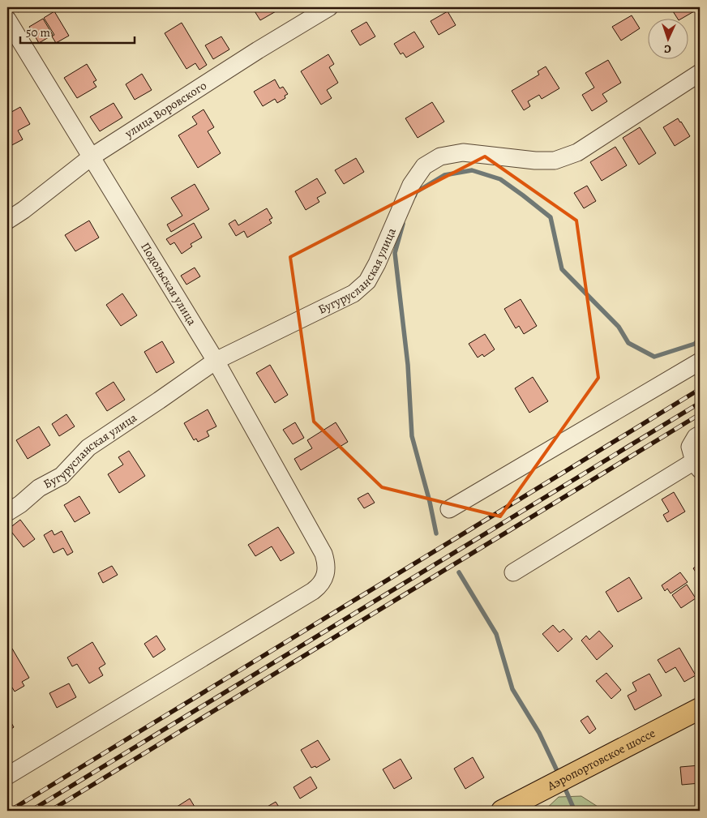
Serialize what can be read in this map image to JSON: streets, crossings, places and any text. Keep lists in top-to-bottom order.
{
  "streets": {
    "main road": ["Аэропортовское шоссе"],
    "street": ["улица Воровского", "Бугурусланская улица", "Подольская улица"]
  },
  "crossings": [
    ["улица Воровского", "Подольская улица"],
    ["Бугурусланская улица", "Подольская улица"]
  ],
  "scale_bar": "50 m",
  "north": "bottom"
}
